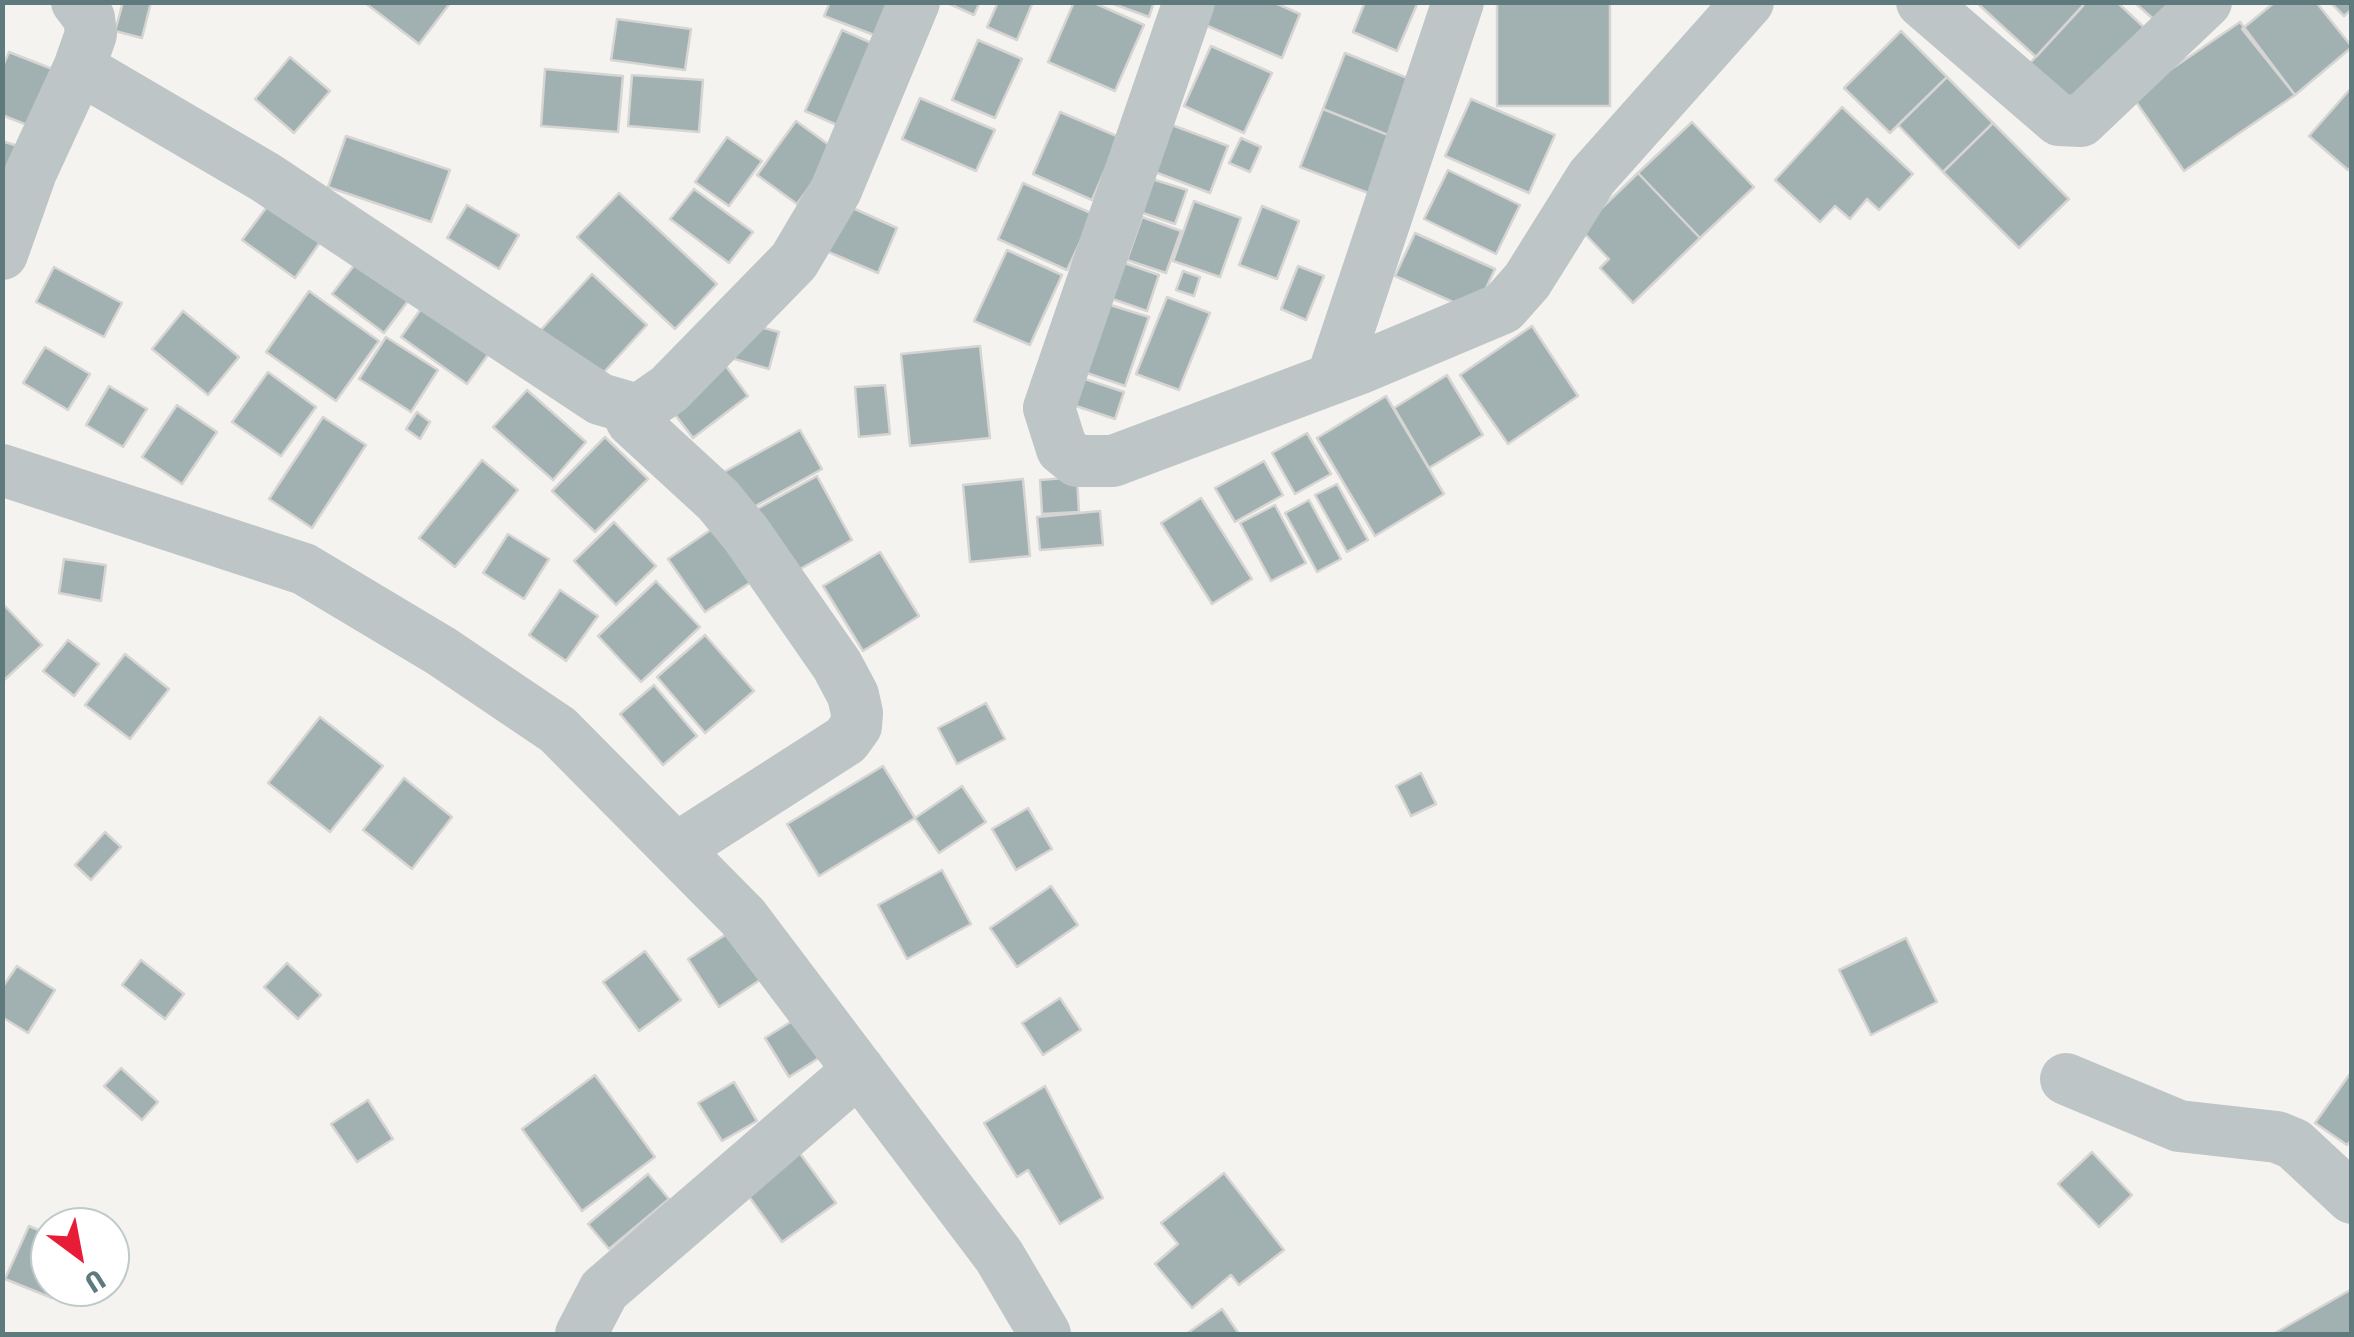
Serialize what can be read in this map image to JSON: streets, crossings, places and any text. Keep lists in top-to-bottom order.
{
  "north": "bottom right"
}
